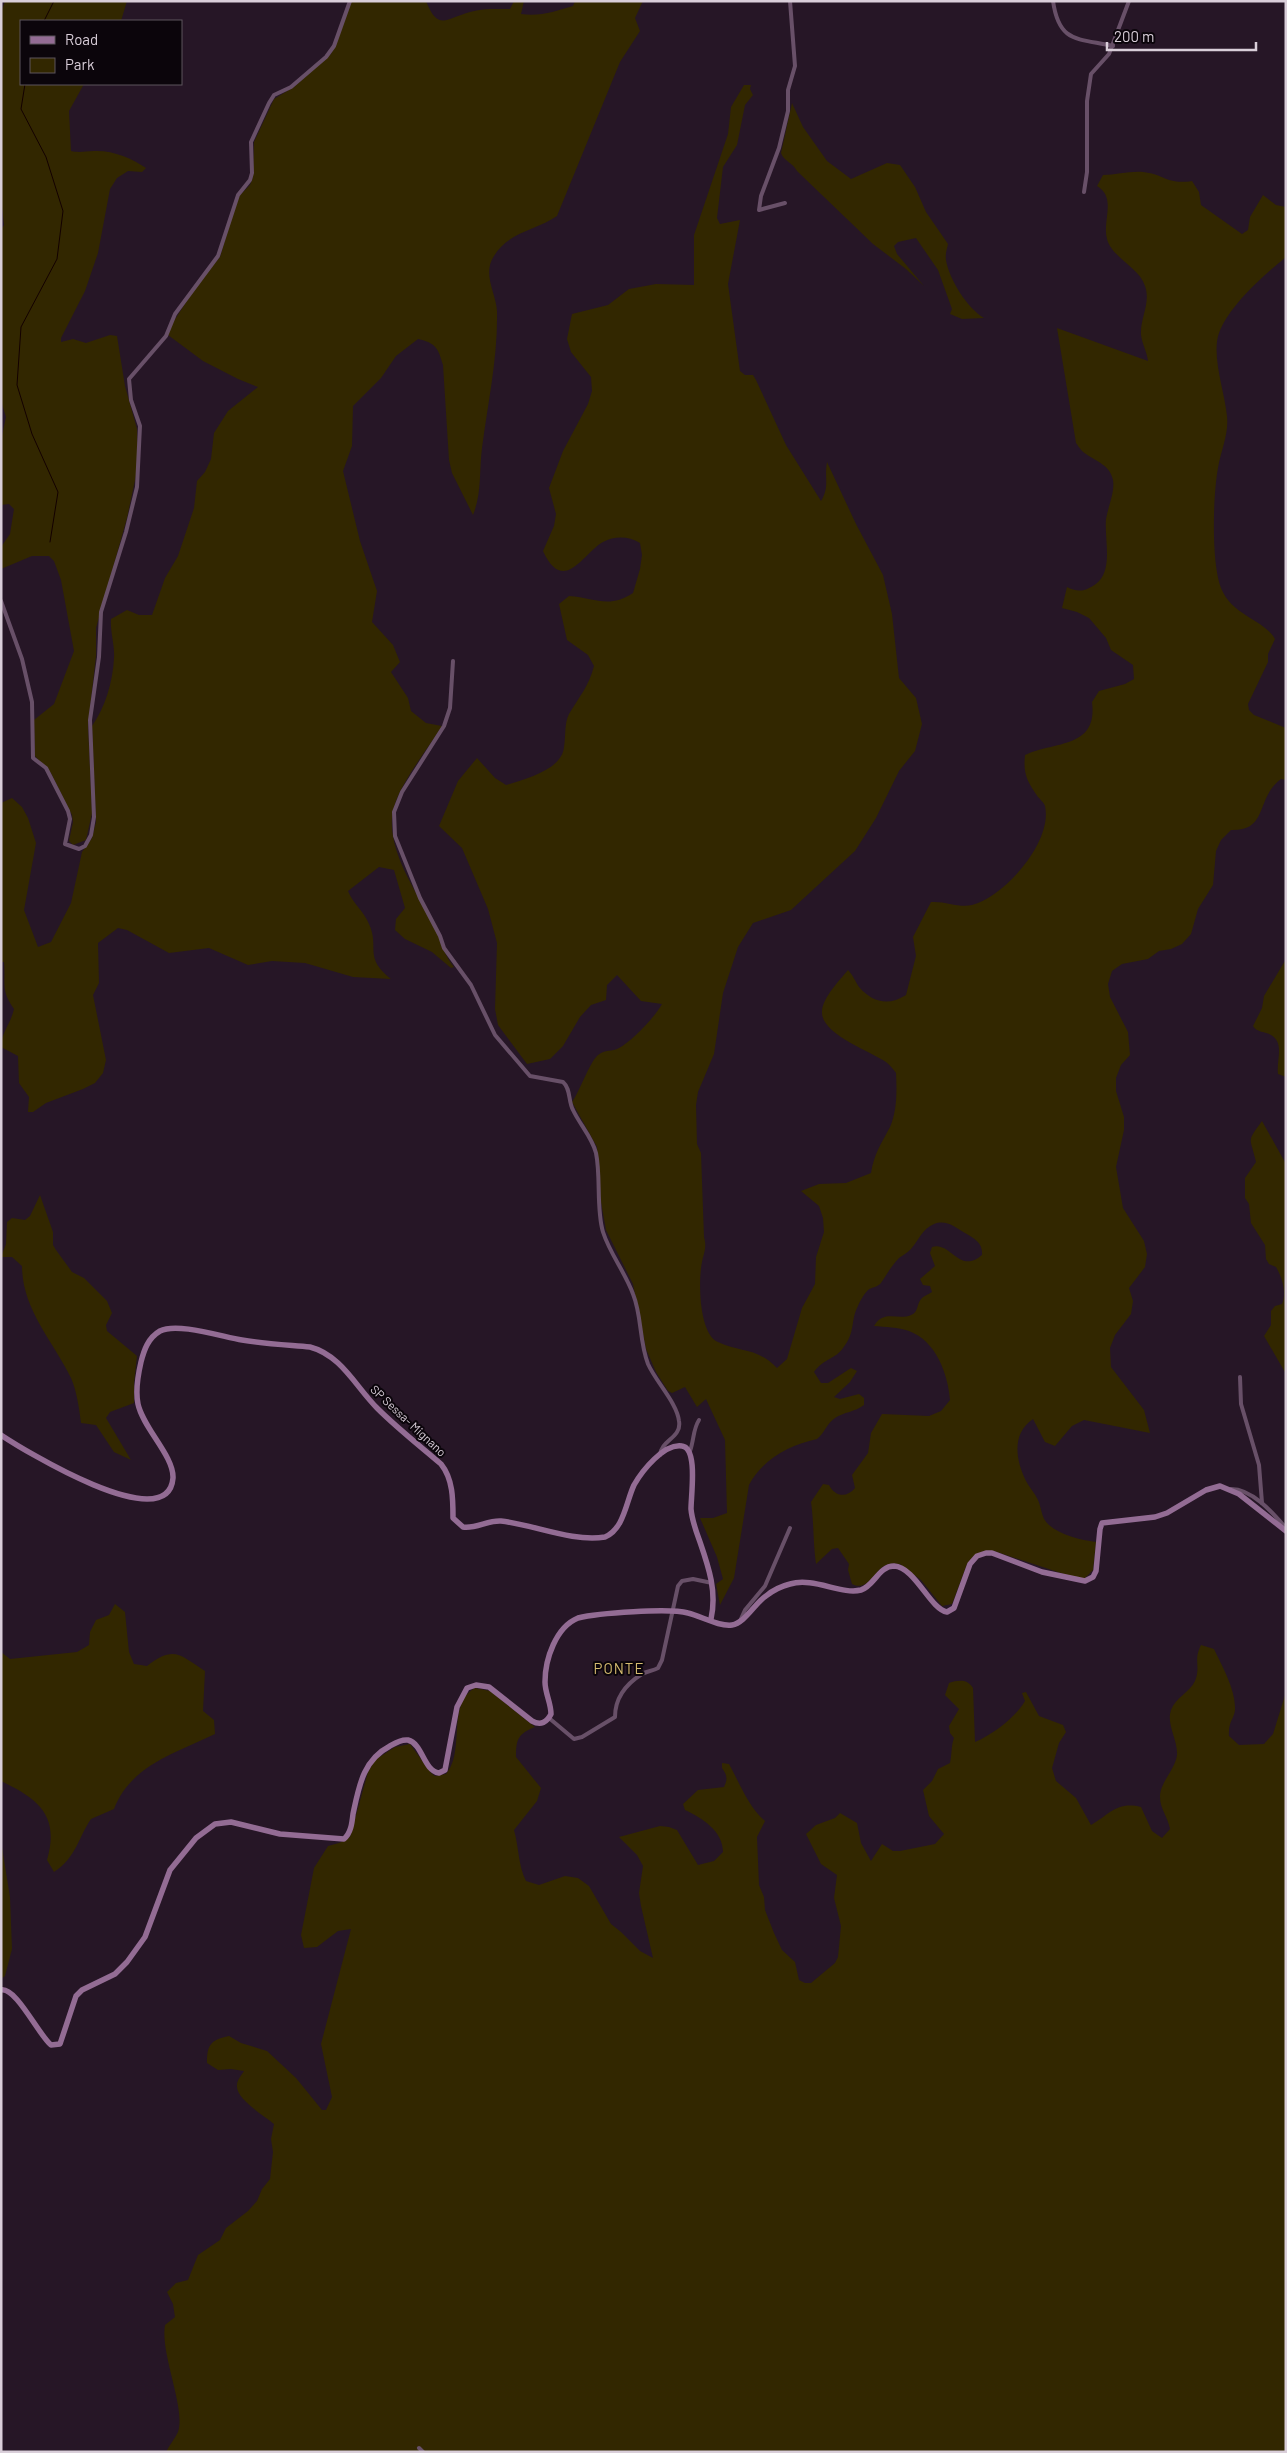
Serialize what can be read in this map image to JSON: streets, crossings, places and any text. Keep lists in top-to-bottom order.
{
  "streets": {
    "street": ["SP Sessa- Mignano"]
  },
  "districts": ["PONTE"],
  "legend": ["Road", "Park"],
  "scale_bar": "200 m"
}
